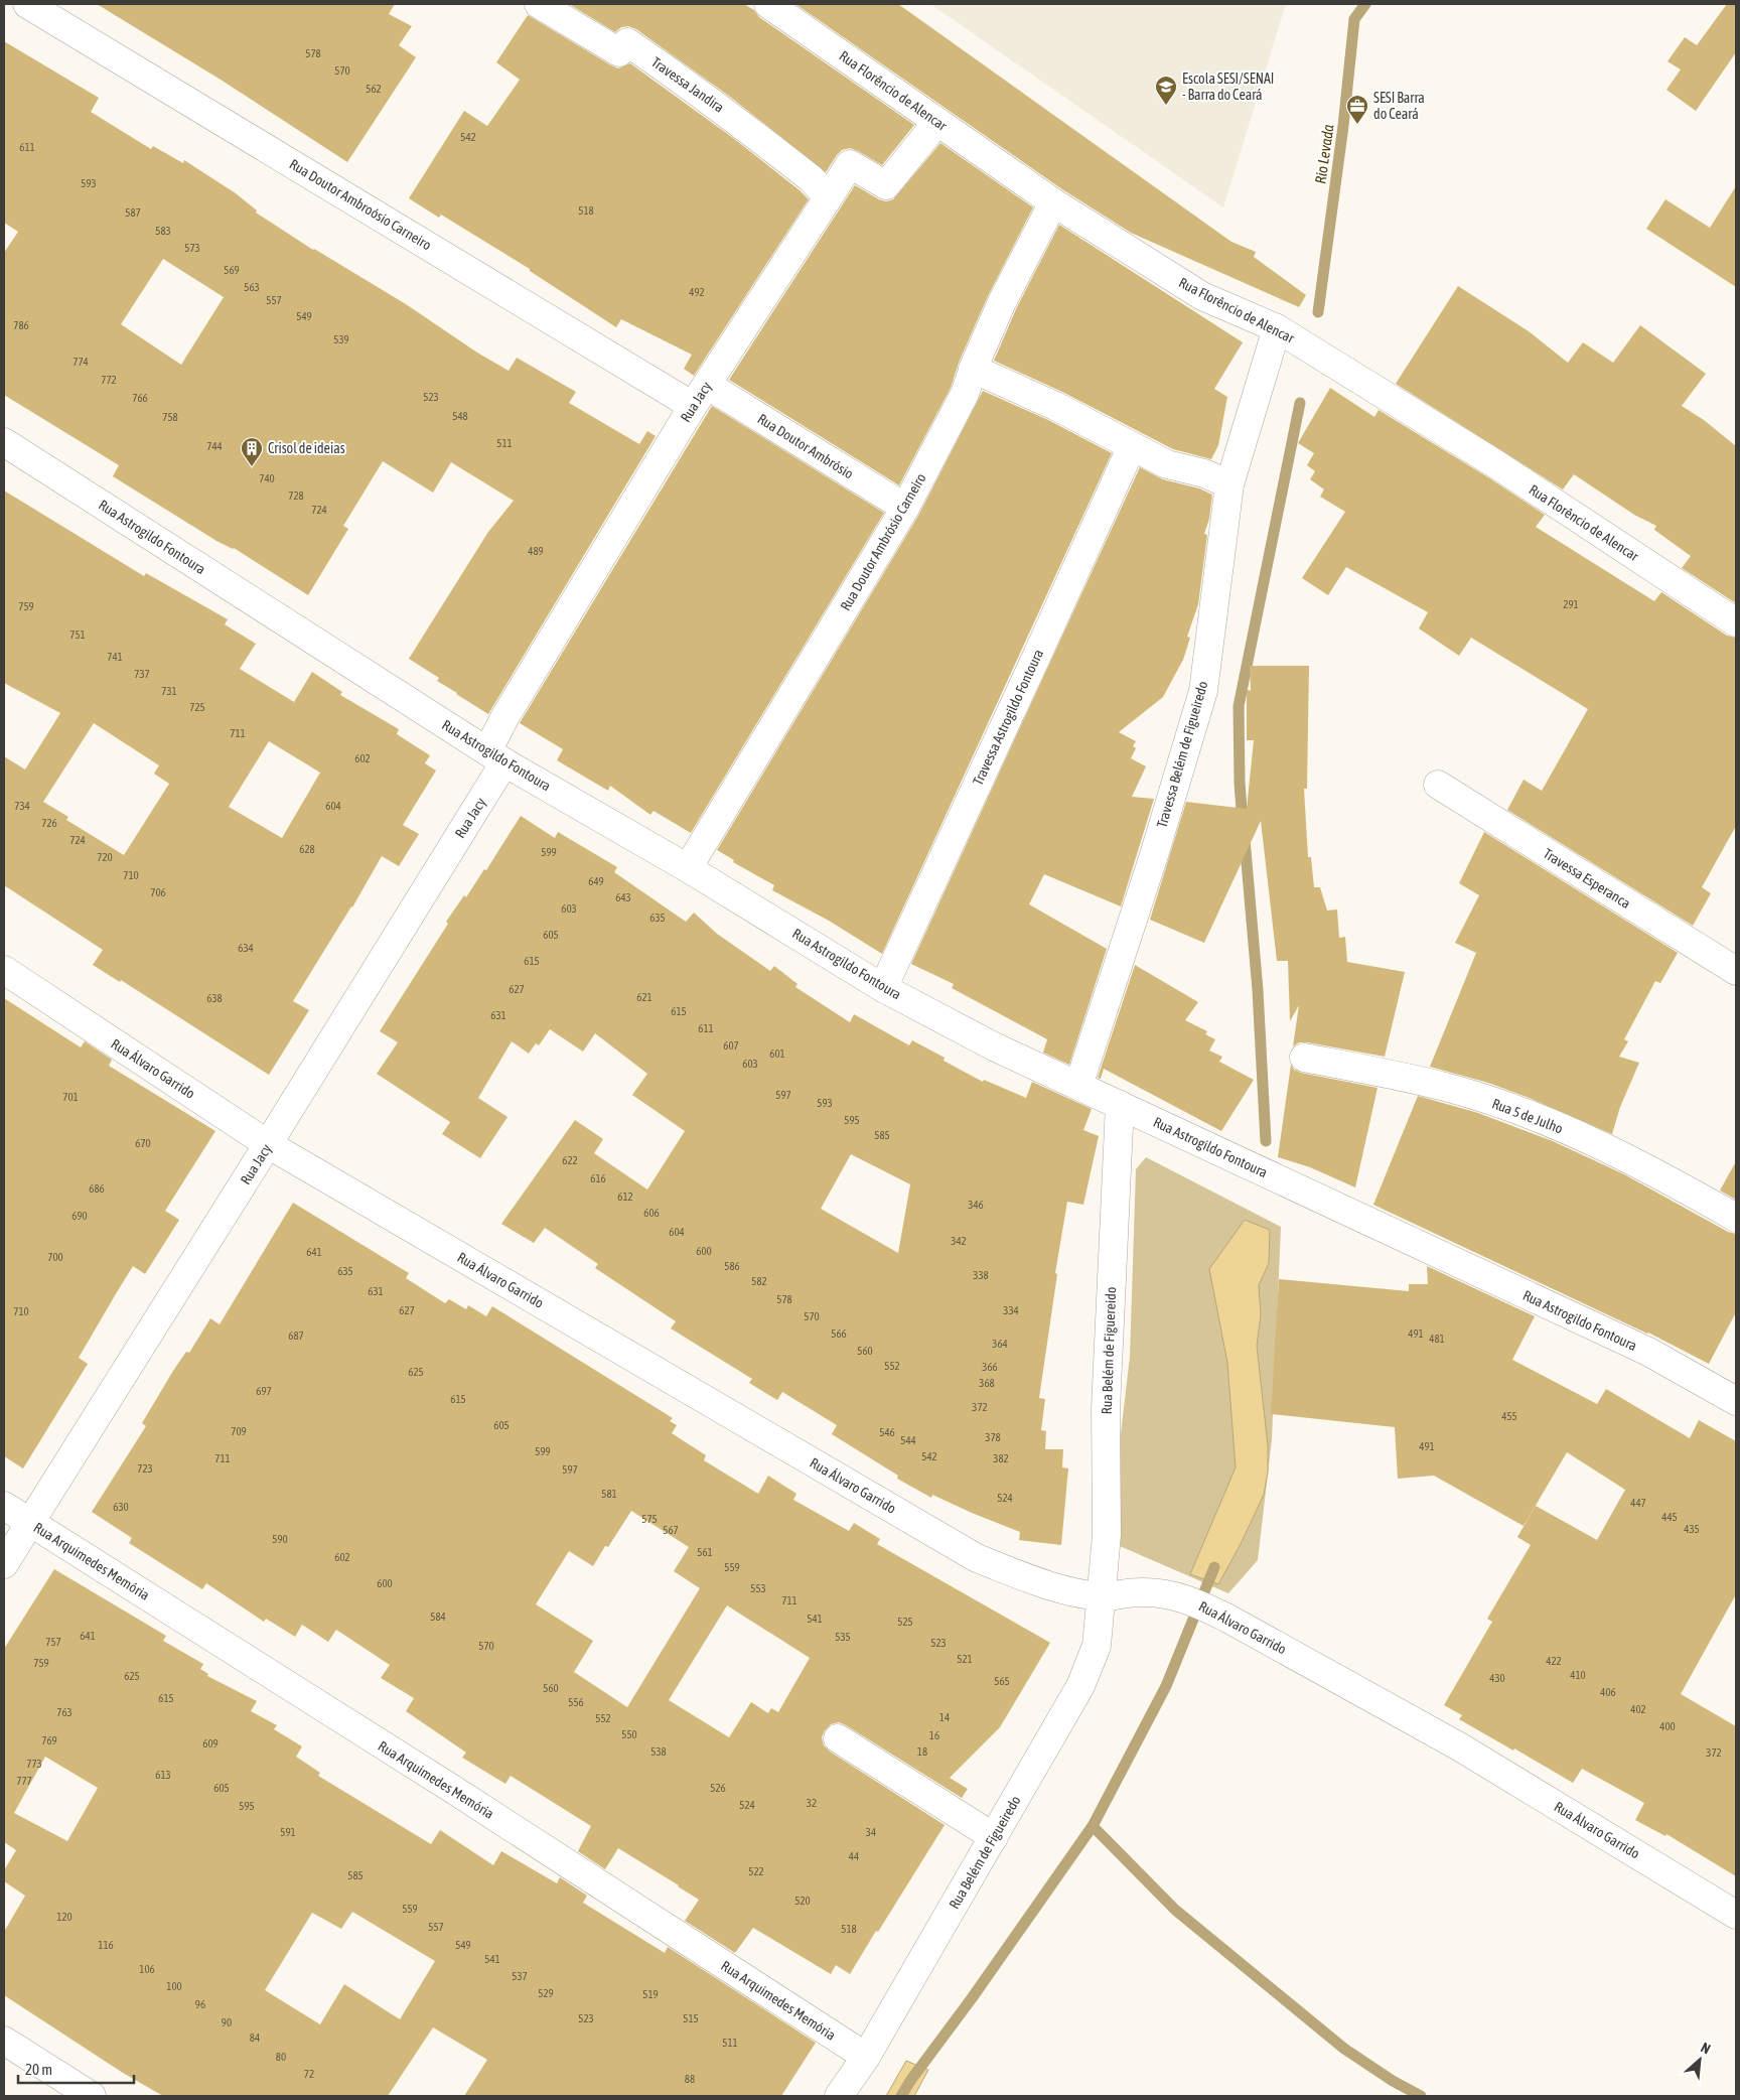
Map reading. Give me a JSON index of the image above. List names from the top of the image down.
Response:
{
  "streets": {
    "street": [
      "Travessa Jandira",
      "Rua Florêncio de Alencar",
      "Rua Doutor Ambroósio Carneiro",
      "Rua Jacy",
      "Rua Doutor Ambrósio",
      "Rua Astrogildo Fontoura",
      "Rua Doutor Ambrósio Carneiro",
      "Travessa Astrogildo Fontoura",
      "Travessa Belém de Figueiredo",
      "Travessa Esperanca",
      "Rua Álvaro Garrido",
      "Rua 5 de Julho",
      "Rua Belém de Figuereido",
      "Rua Arquimedes Memória",
      "Rua Belém de Figueiredo"
    ]
  },
  "crossings": [
    ["Travessa Jandira", "Rua Jacy"],
    ["Rua Florêncio de Alencar", "Rua Jacy"],
    ["Rua Florêncio de Alencar", "Rua Doutor Ambrósio Carneiro"],
    ["Rua Florêncio de Alencar", "Travessa Belém de Figueiredo"],
    ["Rua Doutor Ambroósio Carneiro", "Rua Jacy"],
    ["Rua Doutor Ambroósio Carneiro", "Rua Doutor Ambrósio"],
    ["Rua Jacy", "Rua Doutor Ambrósio"],
    ["Rua Jacy", "Rua Astrogildo Fontoura"],
    ["Rua Jacy", "Rua Álvaro Garrido"],
    ["Rua Jacy", "Rua Arquimedes Memória"],
    ["Rua Doutor Ambrósio", "Rua Doutor Ambrósio Carneiro"],
    ["Rua Astrogildo Fontoura", "Rua Doutor Ambrósio Carneiro"],
    ["Rua Astrogildo Fontoura", "Travessa Astrogildo Fontoura"],
    ["Rua Astrogildo Fontoura", "Travessa Belém de Figueiredo"],
    ["Rua Astrogildo Fontoura", "Rua Belém de Figuereido"],
    ["Rua Álvaro Garrido", "Rua Belém de Figuereido"],
    ["Rua Álvaro Garrido", "Rua Belém de Figueiredo"],
    ["Rua Belém de Figuereido", "Rua Belém de Figueiredo"],
    ["Rua Arquimedes Memória", "Rua Belém de Figueiredo"]
  ],
  "water": ["Rio Levada"],
  "places": {
    "school or university": ["Escola SESI/SENAI - Barra do Ceará"],
    "office": ["SESI Barra do Ceará"],
    "building": ["Crisol de ideias"]
  },
  "house_numbers": [
    "578",
    "570",
    "562",
    "542",
    "611",
    "593",
    "518",
    "587",
    "583",
    "573",
    "569",
    "563",
    "492",
    "557",
    "549",
    "786",
    "539",
    "774",
    "772",
    "523",
    "766",
    "548",
    "758",
    "511",
    "744",
    "740",
    "728",
    "724",
    "489",
    "291",
    "759",
    "751",
    "741",
    "737",
    "731",
    "725",
    "711",
    "602",
    "734",
    "604",
    "726",
    "724",
    "628",
    "599",
    "720",
    "710",
    "649",
    "706",
    "643",
    "603",
    "635",
    "605",
    "634",
    "615",
    "627",
    "621",
    "638",
    "615",
    "631",
    "611",
    "607",
    "601",
    "603",
    "597",
    "701",
    "593",
    "595",
    "585",
    "670",
    "622",
    "616",
    "686",
    "612",
    "346",
    "606",
    "690",
    "604",
    "342",
    "600",
    "641",
    "700",
    "586",
    "635",
    "338",
    "582",
    "631",
    "578",
    "627",
    "334",
    "710",
    "570",
    "566",
    "491",
    "687",
    "481",
    "364",
    "560",
    "552",
    "366",
    "625",
    "368",
    "697",
    "615",
    "372",
    "455",
    "605",
    "709",
    "546",
    "378",
    "544",
    "491",
    "599",
    "542",
    "711",
    "382",
    "723",
    "597",
    "581",
    "524",
    "447",
    "630",
    "445",
    "575",
    "435",
    "567",
    "590",
    "561",
    "602",
    "559",
    "600",
    "553",
    "711",
    "584",
    "541",
    "525",
    "641",
    "535",
    "757",
    "523",
    "570",
    "521",
    "422",
    "759",
    "410",
    "625",
    "430",
    "565",
    "560",
    "406",
    "615",
    "556",
    "402",
    "763",
    "14",
    "552",
    "400",
    "550",
    "16",
    "769",
    "609",
    "538",
    "18",
    "372",
    "773",
    "613",
    "777",
    "605",
    "526",
    "32",
    "524",
    "595",
    "591",
    "34",
    "44",
    "522",
    "585",
    "520",
    "559",
    "120",
    "557",
    "518",
    "116",
    "549",
    "541",
    "106",
    "537",
    "100",
    "529",
    "519",
    "96",
    "523",
    "515",
    "90",
    "84",
    "511",
    "80",
    "72",
    "88"
  ],
  "scale_bar": "20 m",
  "north": "top right"
}
